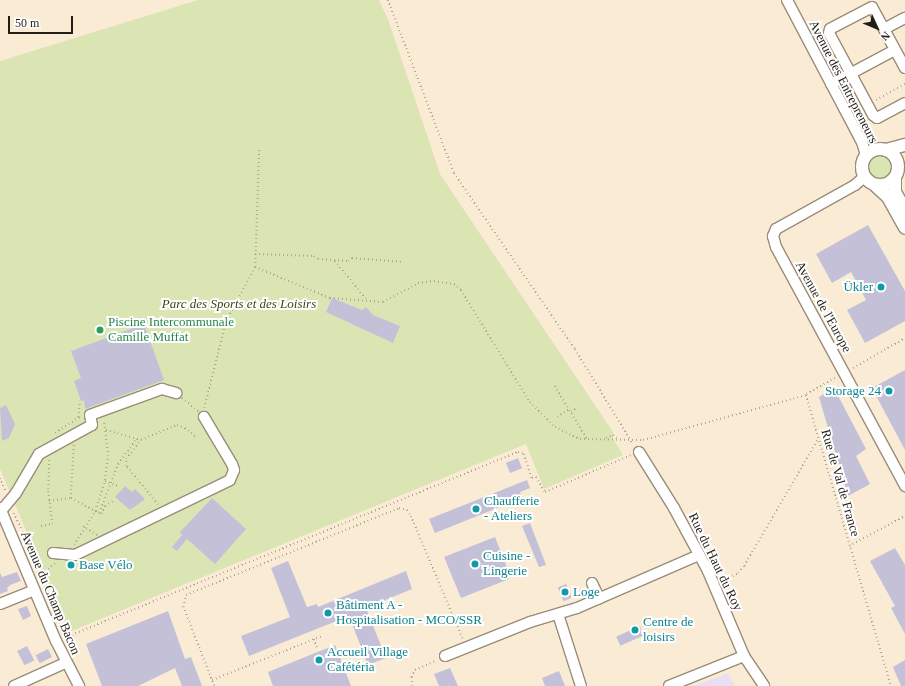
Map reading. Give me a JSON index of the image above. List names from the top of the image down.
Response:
{
  "streets": {
    "street": [
      "Avenue des Entrepreneurs",
      "Avenue de l'Europe",
      "Rue du Haut du Roy",
      "Avenue du Champ Bacon"
    ],
    "path": ["Rue de Val de France"]
  },
  "crossings": [
    ["Avenue des Entrepreneurs", "Avenue de l'Europe"]
  ],
  "parks": ["Parc des Sports et des Loisirs"],
  "places": [
    "Ükler",
    "Piscine Intercommunale Camille Muffat",
    "Storage 24",
    "Chaufferie - Ateliers",
    "Cuisine - Lingerie",
    "Base Vélo",
    "Loge",
    "Bâtiment A - Hospitalisation - MCO/SSR",
    "Centre de loisirs",
    "Accueil Village Cafétéria"
  ],
  "scale_bar": "50 m",
  "north": "bottom right"
}
